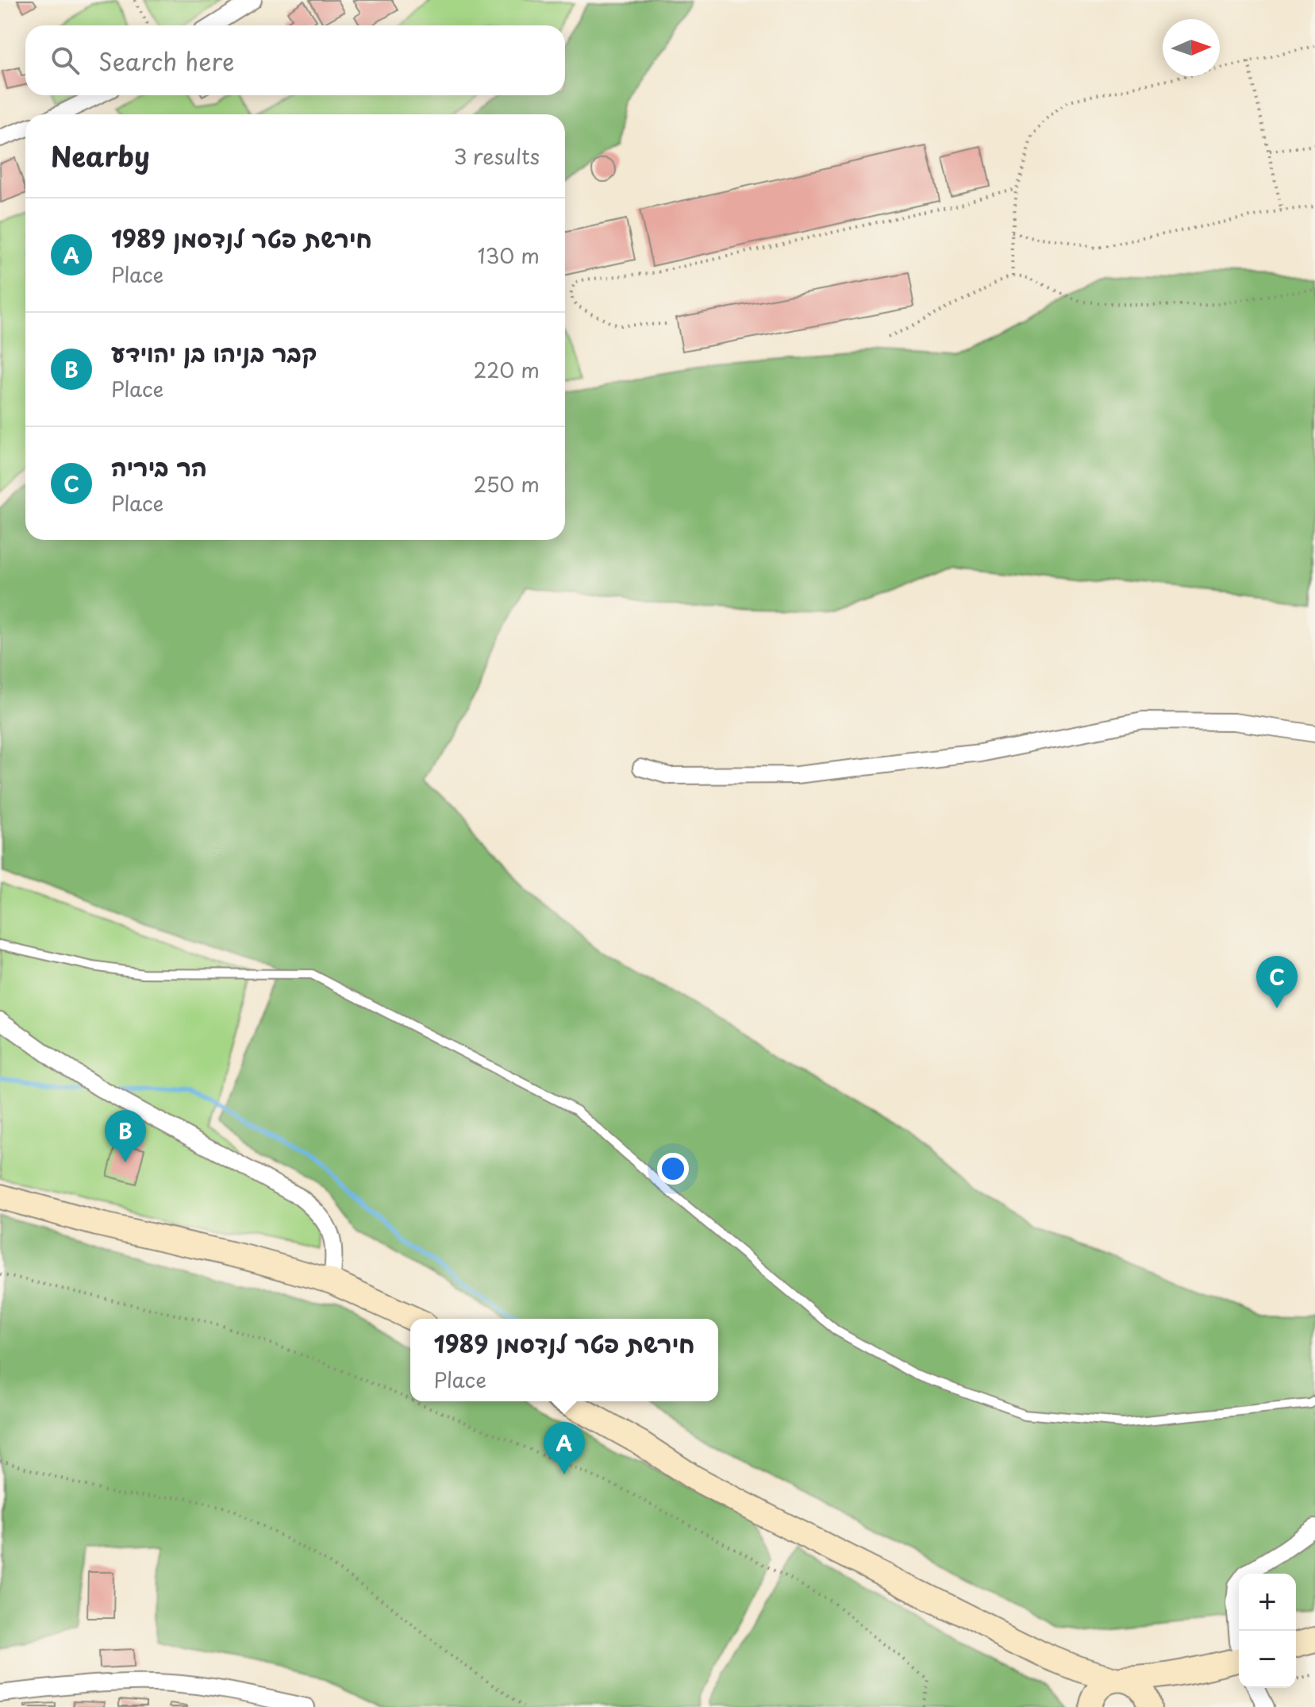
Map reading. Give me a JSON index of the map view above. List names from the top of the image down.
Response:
{
  "north": "right",
  "page": {
    "search": "Search here",
    "heading": ["Nearby", "3 results"],
    "list": [
      {
        "mark": "A",
        "name": "חירשת פטר לנדסמן 1989",
        "note": "Place",
        "value": "130 m"
      },
      {
        "mark": "B",
        "name": "קבר בניהו בן יהוידע",
        "note": "Place",
        "value": "220 m"
      },
      {
        "mark": "C",
        "name": "הר ביריה",
        "note": "Place",
        "value": "250 m"
      }
    ],
    "pins": ["C", "B", "A"],
    "popup": ["חירשת פטר לנדסמן 1989", "Place"],
    "map_buttons": ["+", "−"]
  }
}
